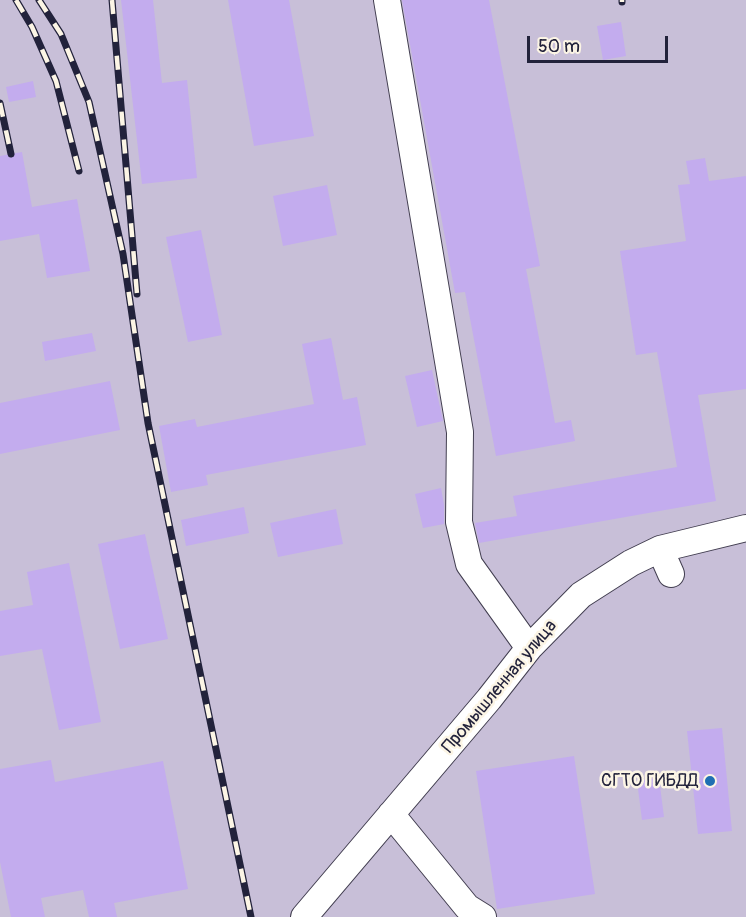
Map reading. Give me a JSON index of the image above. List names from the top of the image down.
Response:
{
  "streets": {
    "street": ["Промышленная улица"]
  },
  "places": ["СГТО ГИБДД"],
  "scale_bar": "50 m"
}
